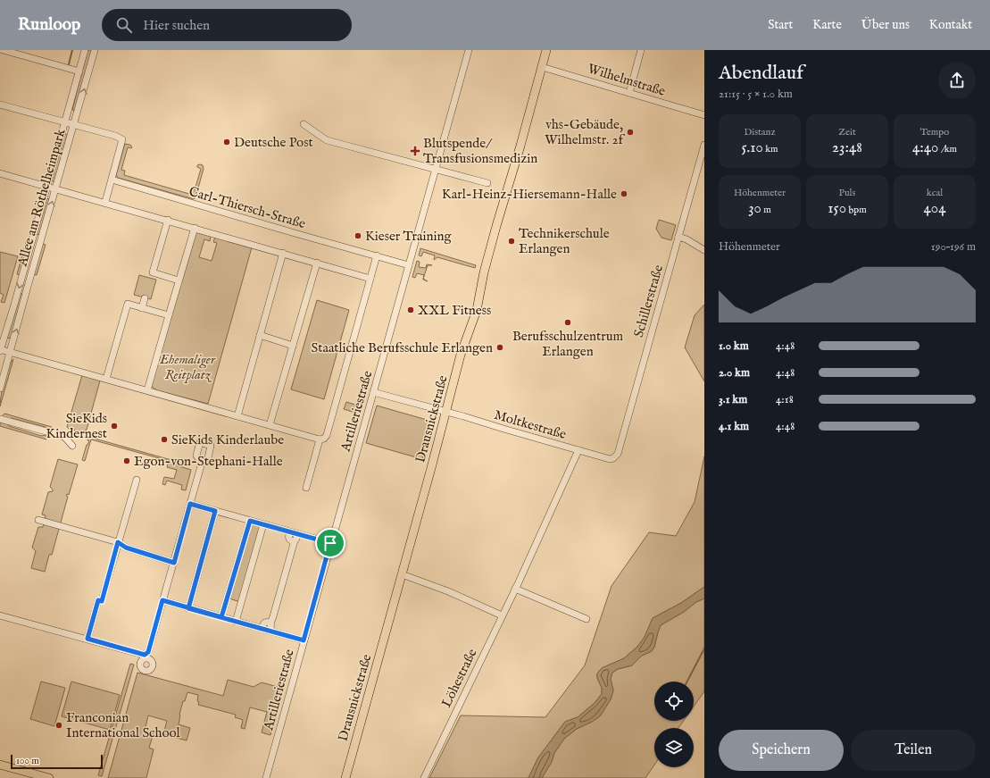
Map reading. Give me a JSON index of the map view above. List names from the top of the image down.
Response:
{
  "streets": {
    "main road": ["Drausnickstraße"],
    "street": [
      "Wilhelmstraße",
      "Allee am Röthelheimpark",
      "Carl-Thiersch-Straße",
      "Schillerstraße",
      "Artilleriestraße",
      "Moltkestraße",
      "Löhestraße"
    ]
  },
  "crossings": [
    ["Wilhelmstraße", "Drausnickstraße"],
    ["Carl-Thiersch-Straße", "Artilleriestraße"],
    ["Schillerstraße", "Moltkestraße"],
    ["Artilleriestraße", "Moltkestraße"],
    ["Drausnickstraße", "Moltkestraße"],
    ["Moltkestraße", "Löhestraße"]
  ],
  "parks": ["Ehemaliger Reitplatz"],
  "places": {
    "other": [
      "vhs-Gebäude, Wilhelmstr. 2f",
      "Deutsche Post",
      "Karl-Heinz-Hiersemann-Halle",
      "Kieser Training",
      "Technikerschule Erlangen",
      "XXL Fitness",
      "Berufsschulzentrum Erlangen",
      "Staatliche Berufsschule Erlangen",
      "SieKids Kindernest",
      "SieKids Kinderlaube",
      "Egon-von-Stephani-Halle",
      "Franconian International School"
    ],
    "health": ["Blutspende/ Transfusionsmedizin"]
  },
  "scale_bar": "100 m",
  "page": {
    "header": "Runloop",
    "search": "Hier suchen",
    "nav": [
      "Start",
      "Karte",
      "Über uns",
      "Kontakt"
    ],
    "heading": ["Abendlauf", "21:15 · 5 × 1.0 km"],
    "stats": [
      ["Distanz", "5.10 km"],
      ["Zeit", "23:48"],
      ["Tempo", "4:40 /km"],
      ["Höhenmeter", "30 m"],
      ["Puls", "150 bpm"],
      ["kcal", "404"]
    ],
    "chart": ["Höhenmeter", "190–196 m"],
    "list": [
      {
        "name": "1.0 km",
        "note": "4:48"
      },
      {
        "name": "2.0 km",
        "note": "4:48"
      },
      {
        "name": "3.1 km",
        "note": "4:18"
      },
      {
        "name": "4.1 km",
        "note": "4:48"
      }
    ],
    "buttons": ["Speichern", "Teilen"],
    "scale": "100 m"
  }
}
